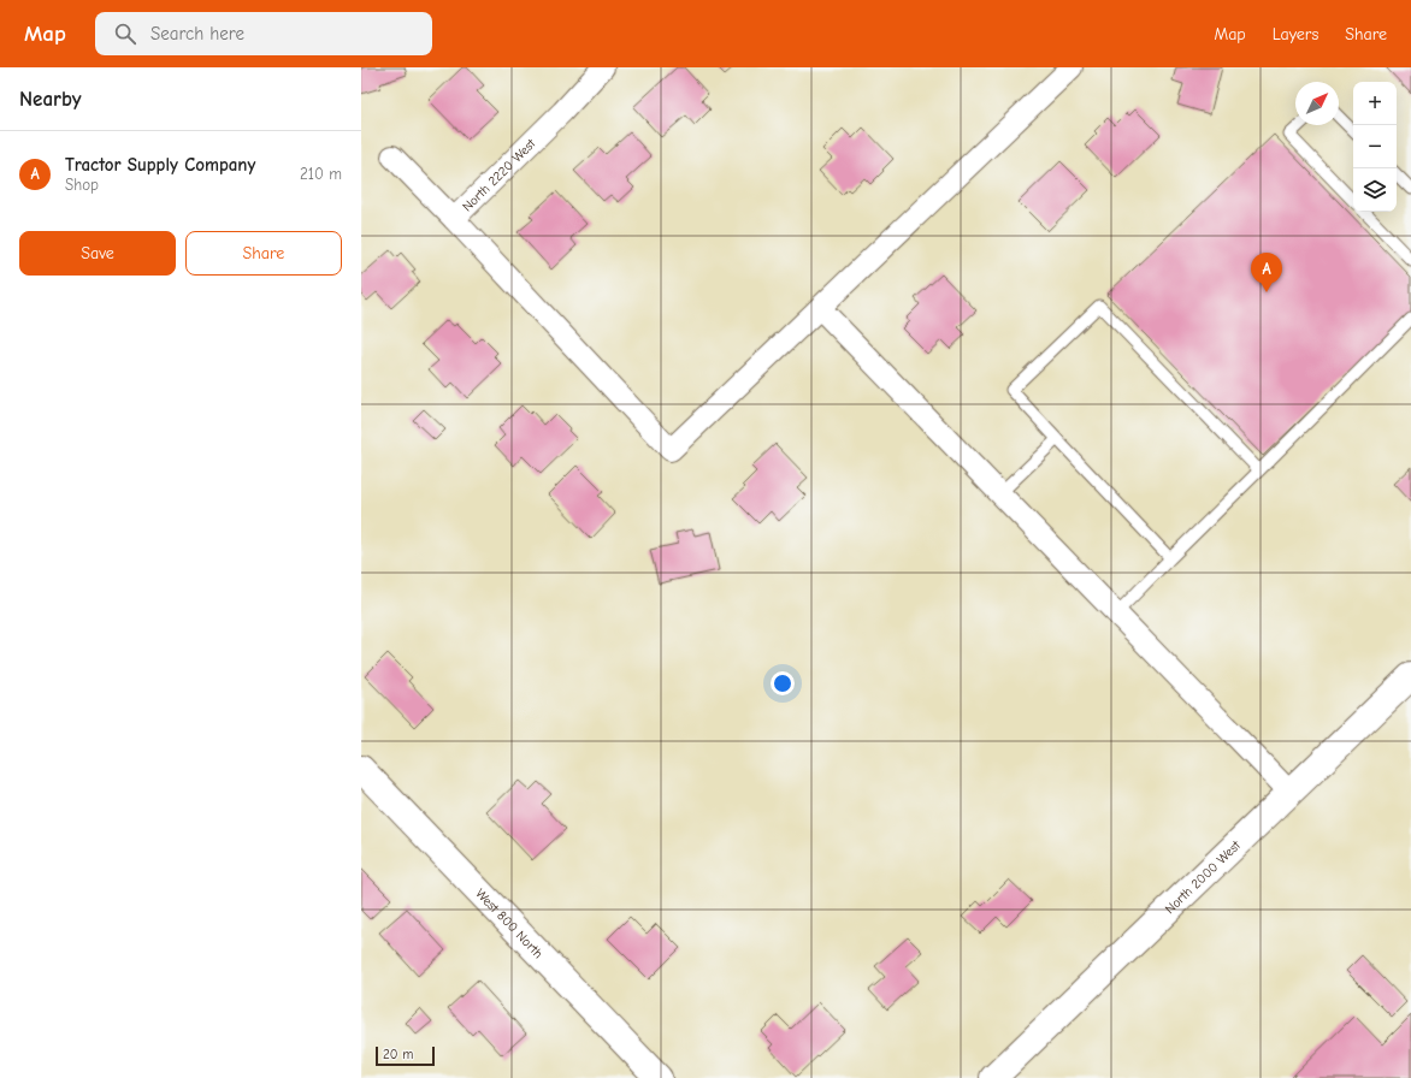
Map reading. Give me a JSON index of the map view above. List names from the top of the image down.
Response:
{
  "streets": {
    "main road": ["North 2000 West", "West 800 North"],
    "street": ["North 2220 West"]
  },
  "scale_bar": "20 m",
  "north": "top right",
  "page": {
    "header": "Map",
    "search": "Search here",
    "nav": ["Map", "Layers", "Share"],
    "heading": "Nearby",
    "map_buttons": ["+", "−"],
    "list": [
      {
        "mark": "A",
        "name": "Tractor Supply Company",
        "note": "Shop",
        "value": "210 m"
      }
    ],
    "buttons": ["Save", "Share"],
    "pins": "A",
    "scale": "20 m"
  }
}
